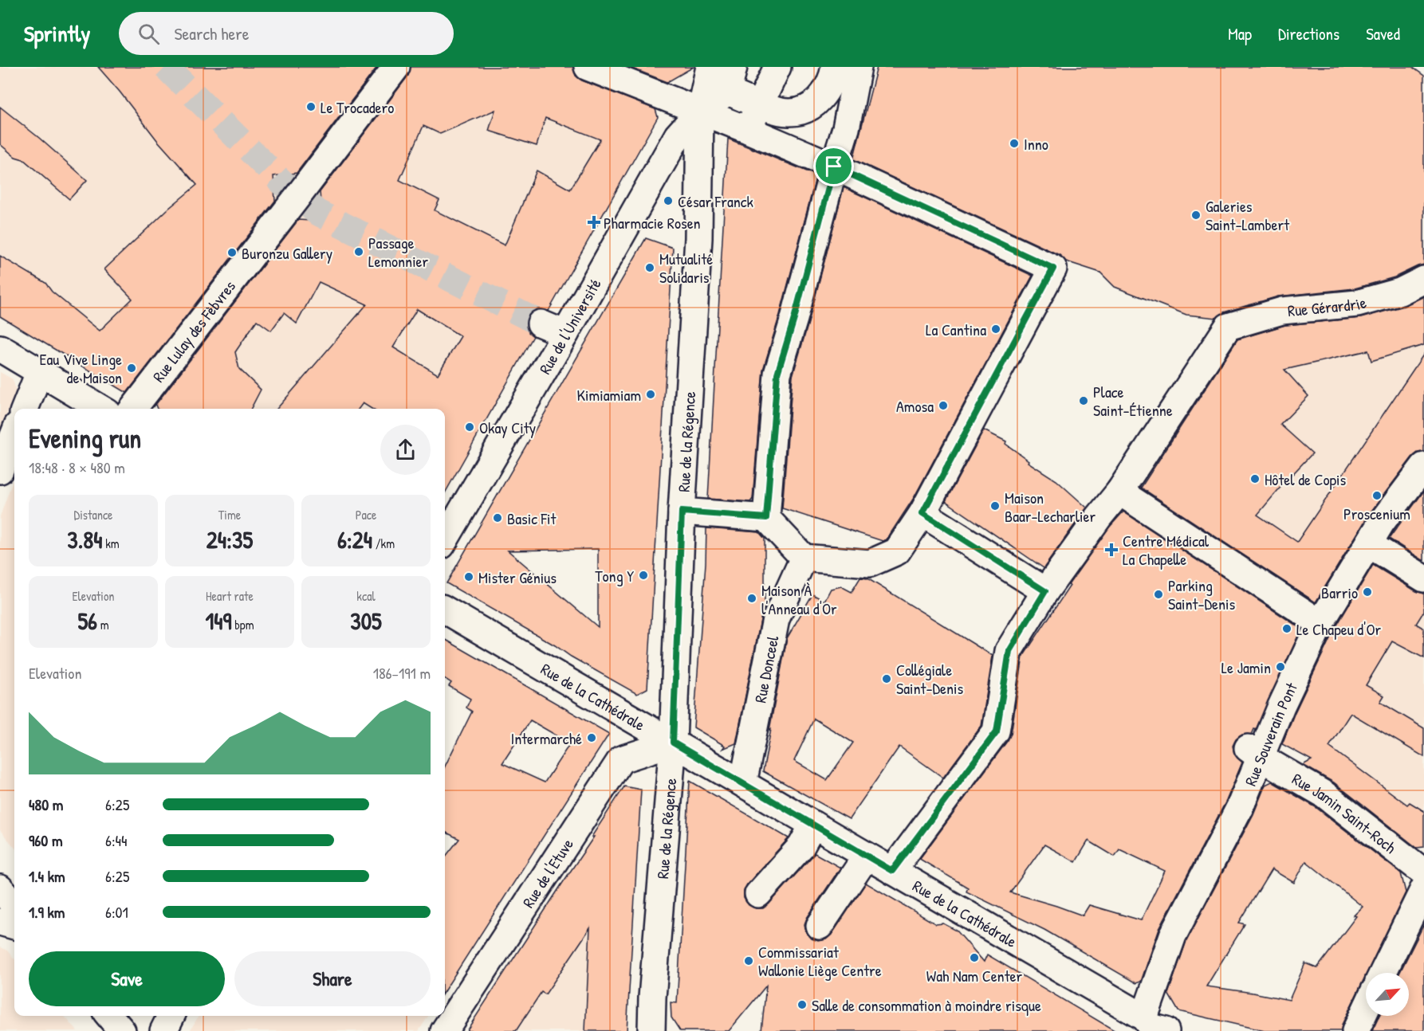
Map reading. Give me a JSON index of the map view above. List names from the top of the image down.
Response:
{
  "streets": {
    "street": [
      "Rue Gérardrie",
      "Rue de l'Université",
      "Rue Lulay des Fèbvres",
      "Rue de la Régence",
      "Rue Donceel",
      "Rue de la Cathédrale",
      "Rue Souverain Pont",
      "Rue Jamin Saint-Roch",
      "Rue de l'Etuve"
    ]
  },
  "crossings": [
    ["Rue de l'Université", "Rue de la Régence"],
    ["Rue de la Régence", "Rue de la Cathédrale"],
    ["Rue de la Régence", "Rue de l'Etuve"],
    ["Rue Donceel", "Rue de la Cathédrale"],
    ["Rue de la Cathédrale", "Rue Souverain Pont"],
    ["Rue de la Cathédrale", "Rue de l'Etuve"],
    ["Rue Souverain Pont", "Rue Jamin Saint-Roch"]
  ],
  "places": {
    "other": [
      "Le Trocadero",
      "Inno",
      "César Franck",
      "Galeries Saint-Lambert",
      "Passage Lemonnier",
      "Buronzu Gallery",
      "Mutualité Solidaris",
      "La Cantina",
      "Eau Vive Linge de Maison",
      "Kimiamiam",
      "Place Saint-Étienne",
      "Amosa",
      "Okay City",
      "Hôtel de Copis",
      "Proscenium",
      "Maison Baar-Lecharlier",
      "Basic Fit",
      "Tong Y",
      "Mister Génius",
      "Barrio",
      "Parking Saint-Denis",
      "Maison À l'Anneau d'Or",
      "Le Chapeu d'Or",
      "Le Jamin",
      "Collégiale Saint-Denis",
      "Intermarché",
      "Wah Nam Center",
      "Commissariat Wallonie Liège Centre",
      "Salle de consommation à moindre risque"
    ],
    "health": ["Pharmacie Rosen", "Centre Médical La Chapelle"]
  },
  "north": "top right",
  "page": {
    "header": "Sprintly",
    "search": "Search here",
    "nav": ["Map", "Directions", "Saved"],
    "heading": ["Evening run", "18:48 · 8 × 480 m"],
    "stats": [
      ["Distance", "3.84 km"],
      ["Time", "24:35"],
      ["Pace", "6:24 /km"],
      ["Elevation", "56 m"],
      ["Heart rate", "149 bpm"],
      ["kcal", "305"]
    ],
    "chart": ["Elevation", "186–191 m"],
    "list": [
      {
        "name": "480 m",
        "note": "6:25"
      },
      {
        "name": "960 m",
        "note": "6:44"
      },
      {
        "name": "1.4 km",
        "note": "6:25"
      },
      {
        "name": "1.9 km",
        "note": "6:01"
      }
    ],
    "buttons": ["Save", "Share"]
  }
}
